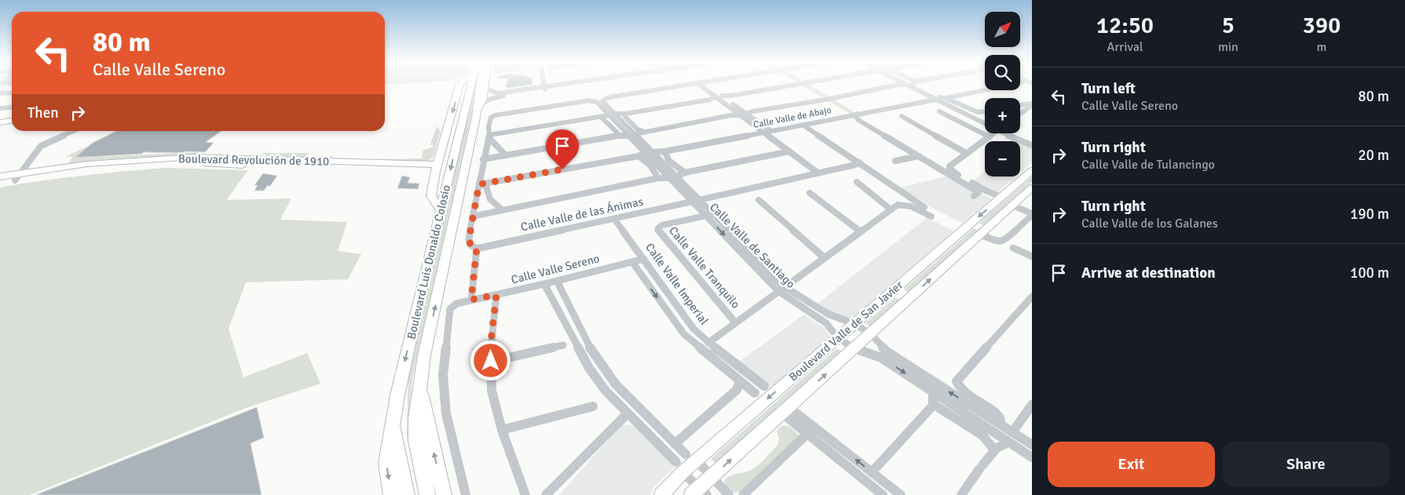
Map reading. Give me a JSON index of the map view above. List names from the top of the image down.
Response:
{
  "streets": {
    "main road": ["Boulevard Revolución de 1910", "Boulevard Luis Donaldo Colosio", "Boulevard Valle de San Javier"],
    "street": [
      "Calle Valle de Abajo",
      "Calle Valle de las Ánimas",
      "Calle Valle de Santiago",
      "Calle Valle Tranquilo",
      "Calle Valle Sereno",
      "Calle Valle Imperial"
    ]
  },
  "crossings": [
    ["Calle Valle de Abajo", "Calle Valle de Santiago"],
    ["Calle Valle de las Ánimas", "Calle Valle de Santiago"],
    ["Calle Valle de las Ánimas", "Calle Valle Imperial"],
    ["Calle Valle de Santiago", "Calle Valle Tranquilo"],
    ["Calle Valle de Santiago", "Boulevard Valle de San Javier"],
    ["Calle Valle Sereno", "Calle Valle Imperial"]
  ],
  "north": "top right",
  "page": {
    "eta": [
      "12:50",
      "Arrival",
      "5",
      "min",
      "390",
      "m"
    ],
    "map_buttons": ["+", "−"],
    "turn": ["80 m", "Calle Valle Sereno"],
    "list": [
      {
        "name": "Turn left",
        "note": "Calle Valle Sereno",
        "value": "80 m"
      },
      {
        "name": "Turn right",
        "note": "Calle Valle de Tulancingo",
        "value": "20 m"
      },
      {
        "name": "Turn right",
        "note": "Calle Valle de los Galanes",
        "value": "190 m"
      },
      {
        "name": "Arrive at destination",
        "value": "100 m"
      }
    ],
    "then": "Then",
    "buttons": ["Exit", "Share"]
  }
}
